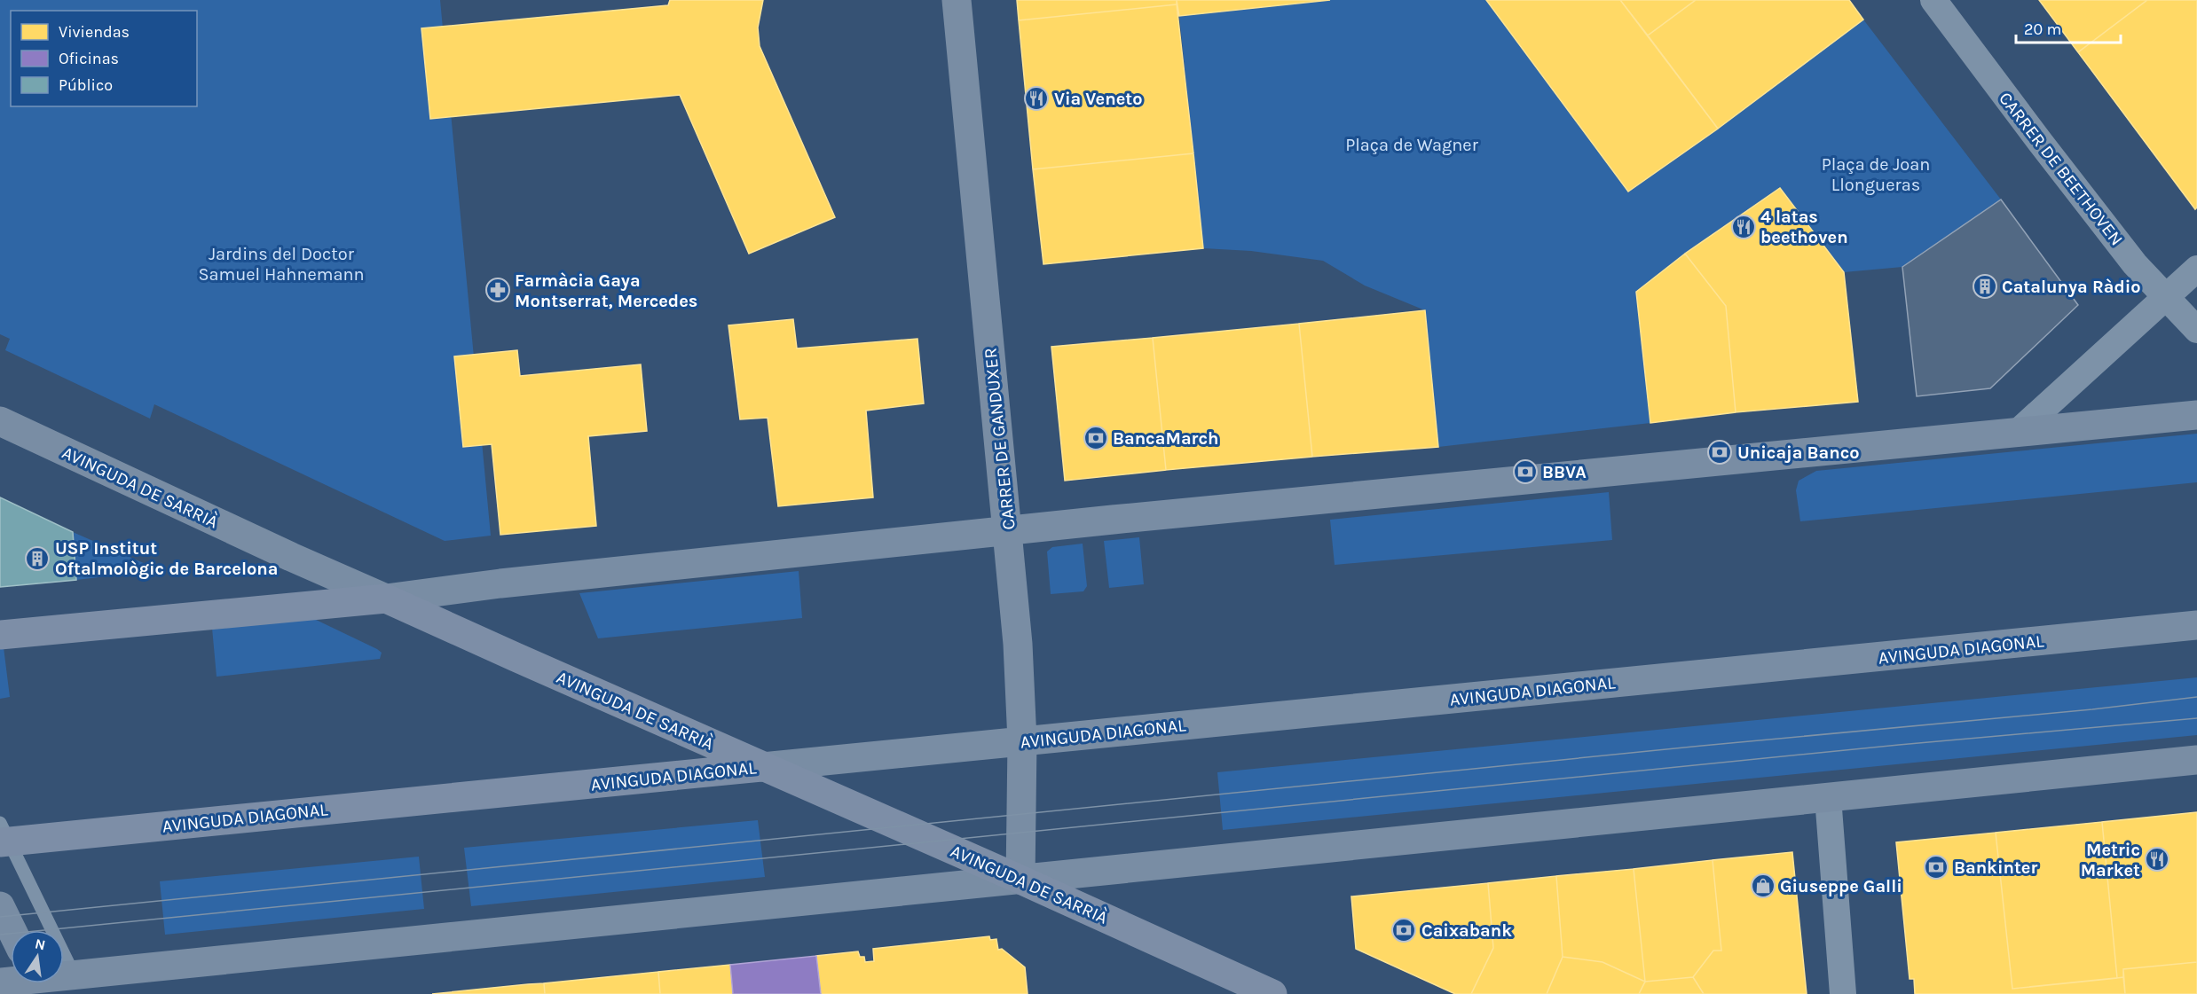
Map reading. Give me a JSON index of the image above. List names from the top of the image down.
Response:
{
  "streets": {
    "main road": ["CARRER DE GANDUXER", "AVINGUDA DE SARRIÀ", "AVINGUDA DIAGONAL"],
    "street": ["CARRER DE BEETHOVEN"]
  },
  "crossings": [
    ["CARRER DE GANDUXER", "AVINGUDA DE SARRIÀ"],
    ["CARRER DE GANDUXER", "AVINGUDA DIAGONAL"],
    ["AVINGUDA DE SARRIÀ", "AVINGUDA DIAGONAL"]
  ],
  "parks": ["Plaça de Wagner", "Plaça de Joan Llongueras", "Jardins del Doctor Samuel Hahnemann"],
  "places": {
    "restaurant": ["Via Veneto", "4 latas beethoven", "Metric Market"],
    "building": ["Catalunya Ràdio", "USP Institut Oftalmològic de Barcelona"],
    "pharmacy": ["Farmàcia Gaya Montserrat, Mercedes"],
    "bank": [
      "BancaMarch",
      "Unicaja Banco",
      "BBVA",
      "Bankinter",
      "Caixabank"
    ],
    "shop": ["Giuseppe Galli"]
  },
  "legend": ["Viviendas", "Oficinas", "Público"],
  "scale_bar": "20 m",
  "north": "top"
}
